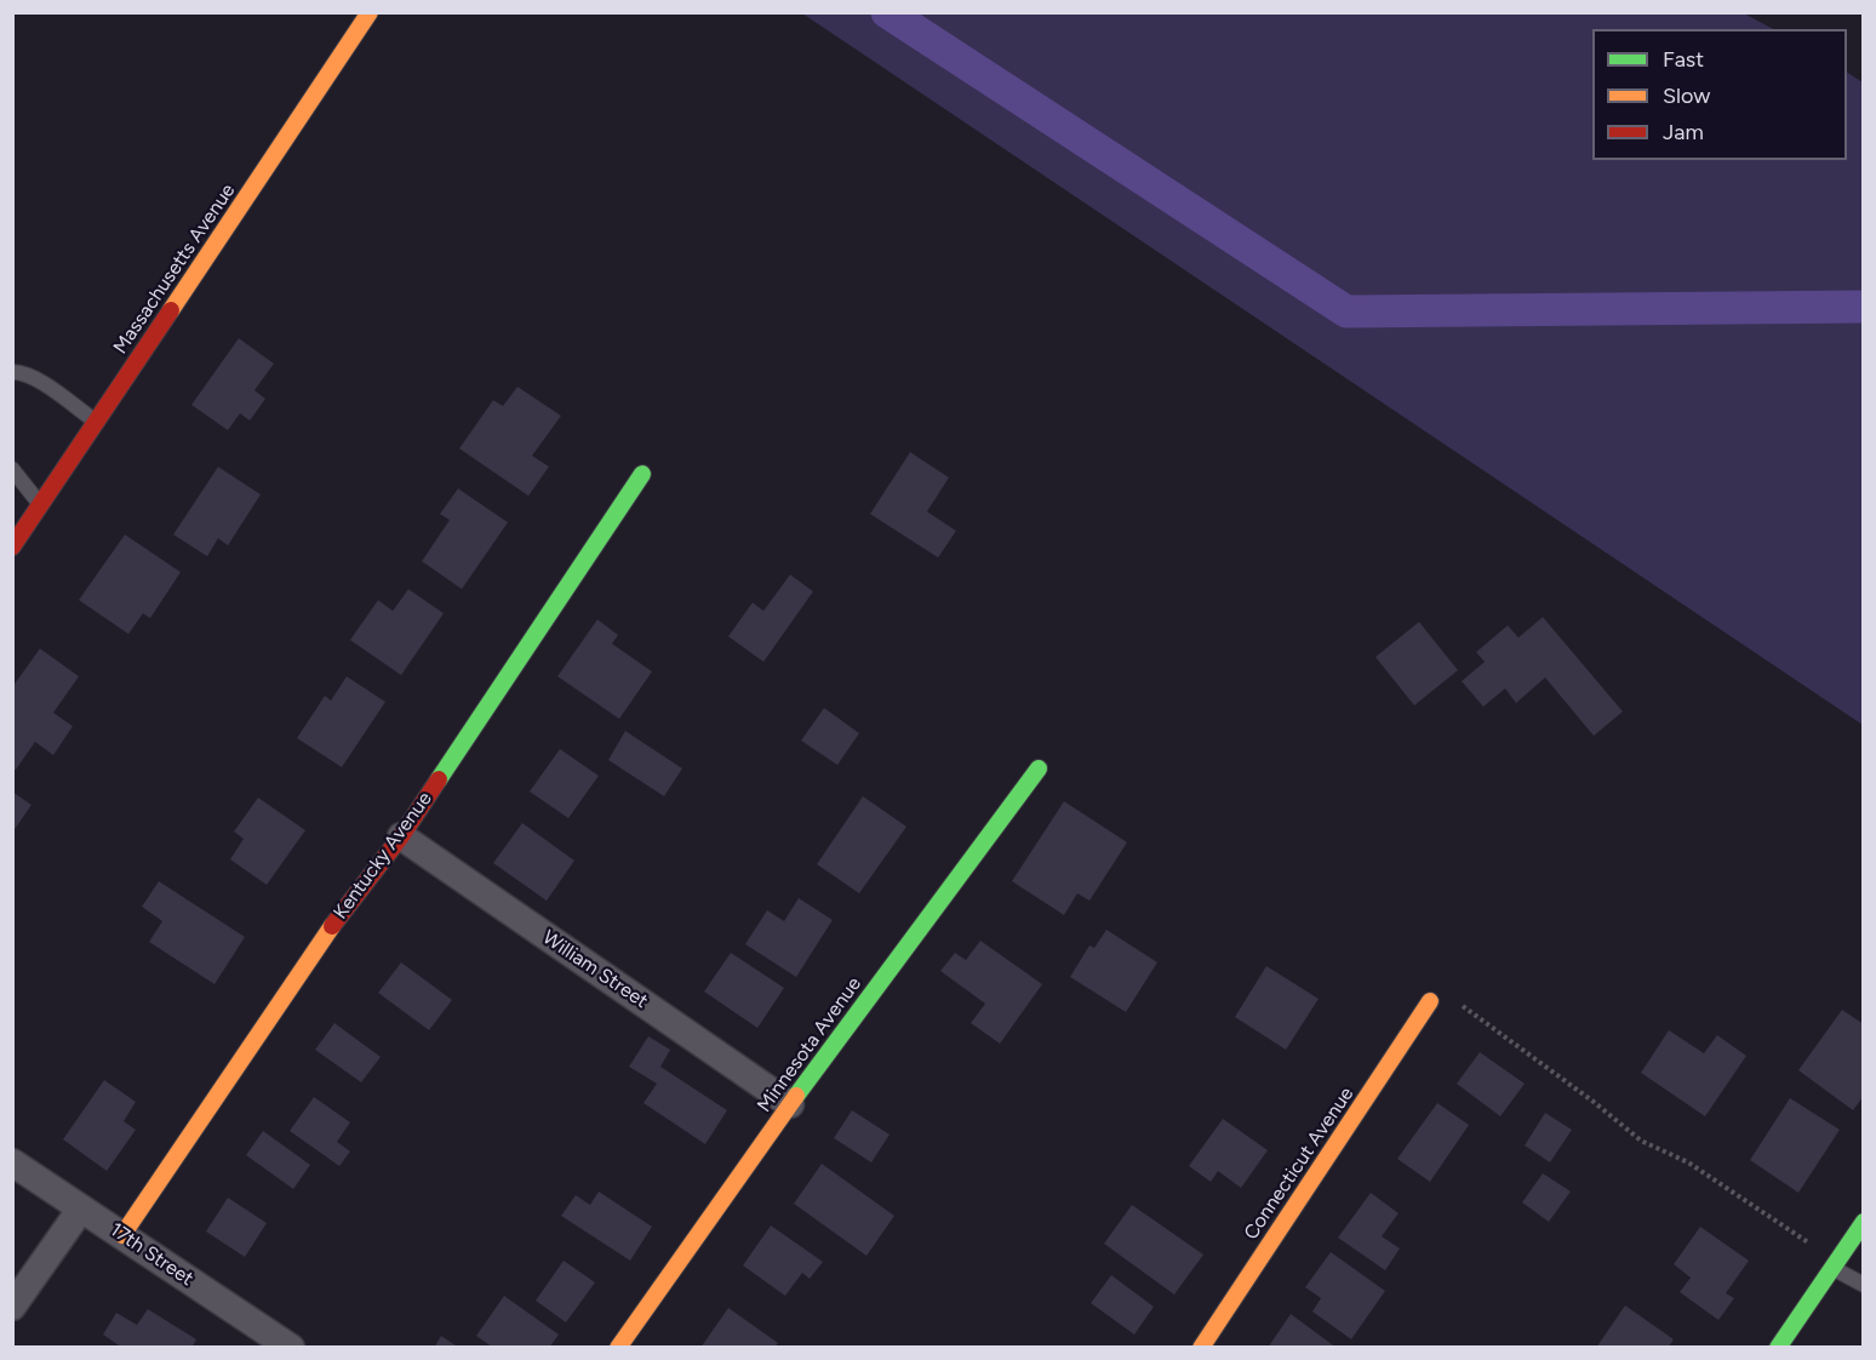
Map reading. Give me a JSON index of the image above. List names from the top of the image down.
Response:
{
  "streets": {
    "street": [
      "Massachusetts Avenue",
      "Kentucky Avenue",
      "William Street",
      "Minnesota Avenue",
      "Connecticut Avenue",
      "17th Street"
    ]
  },
  "crossings": [
    ["Kentucky Avenue", "William Street"],
    ["Kentucky Avenue", "17th Street"],
    ["William Street", "Minnesota Avenue"]
  ],
  "legend": ["Fast", "Slow", "Jam"]
}
